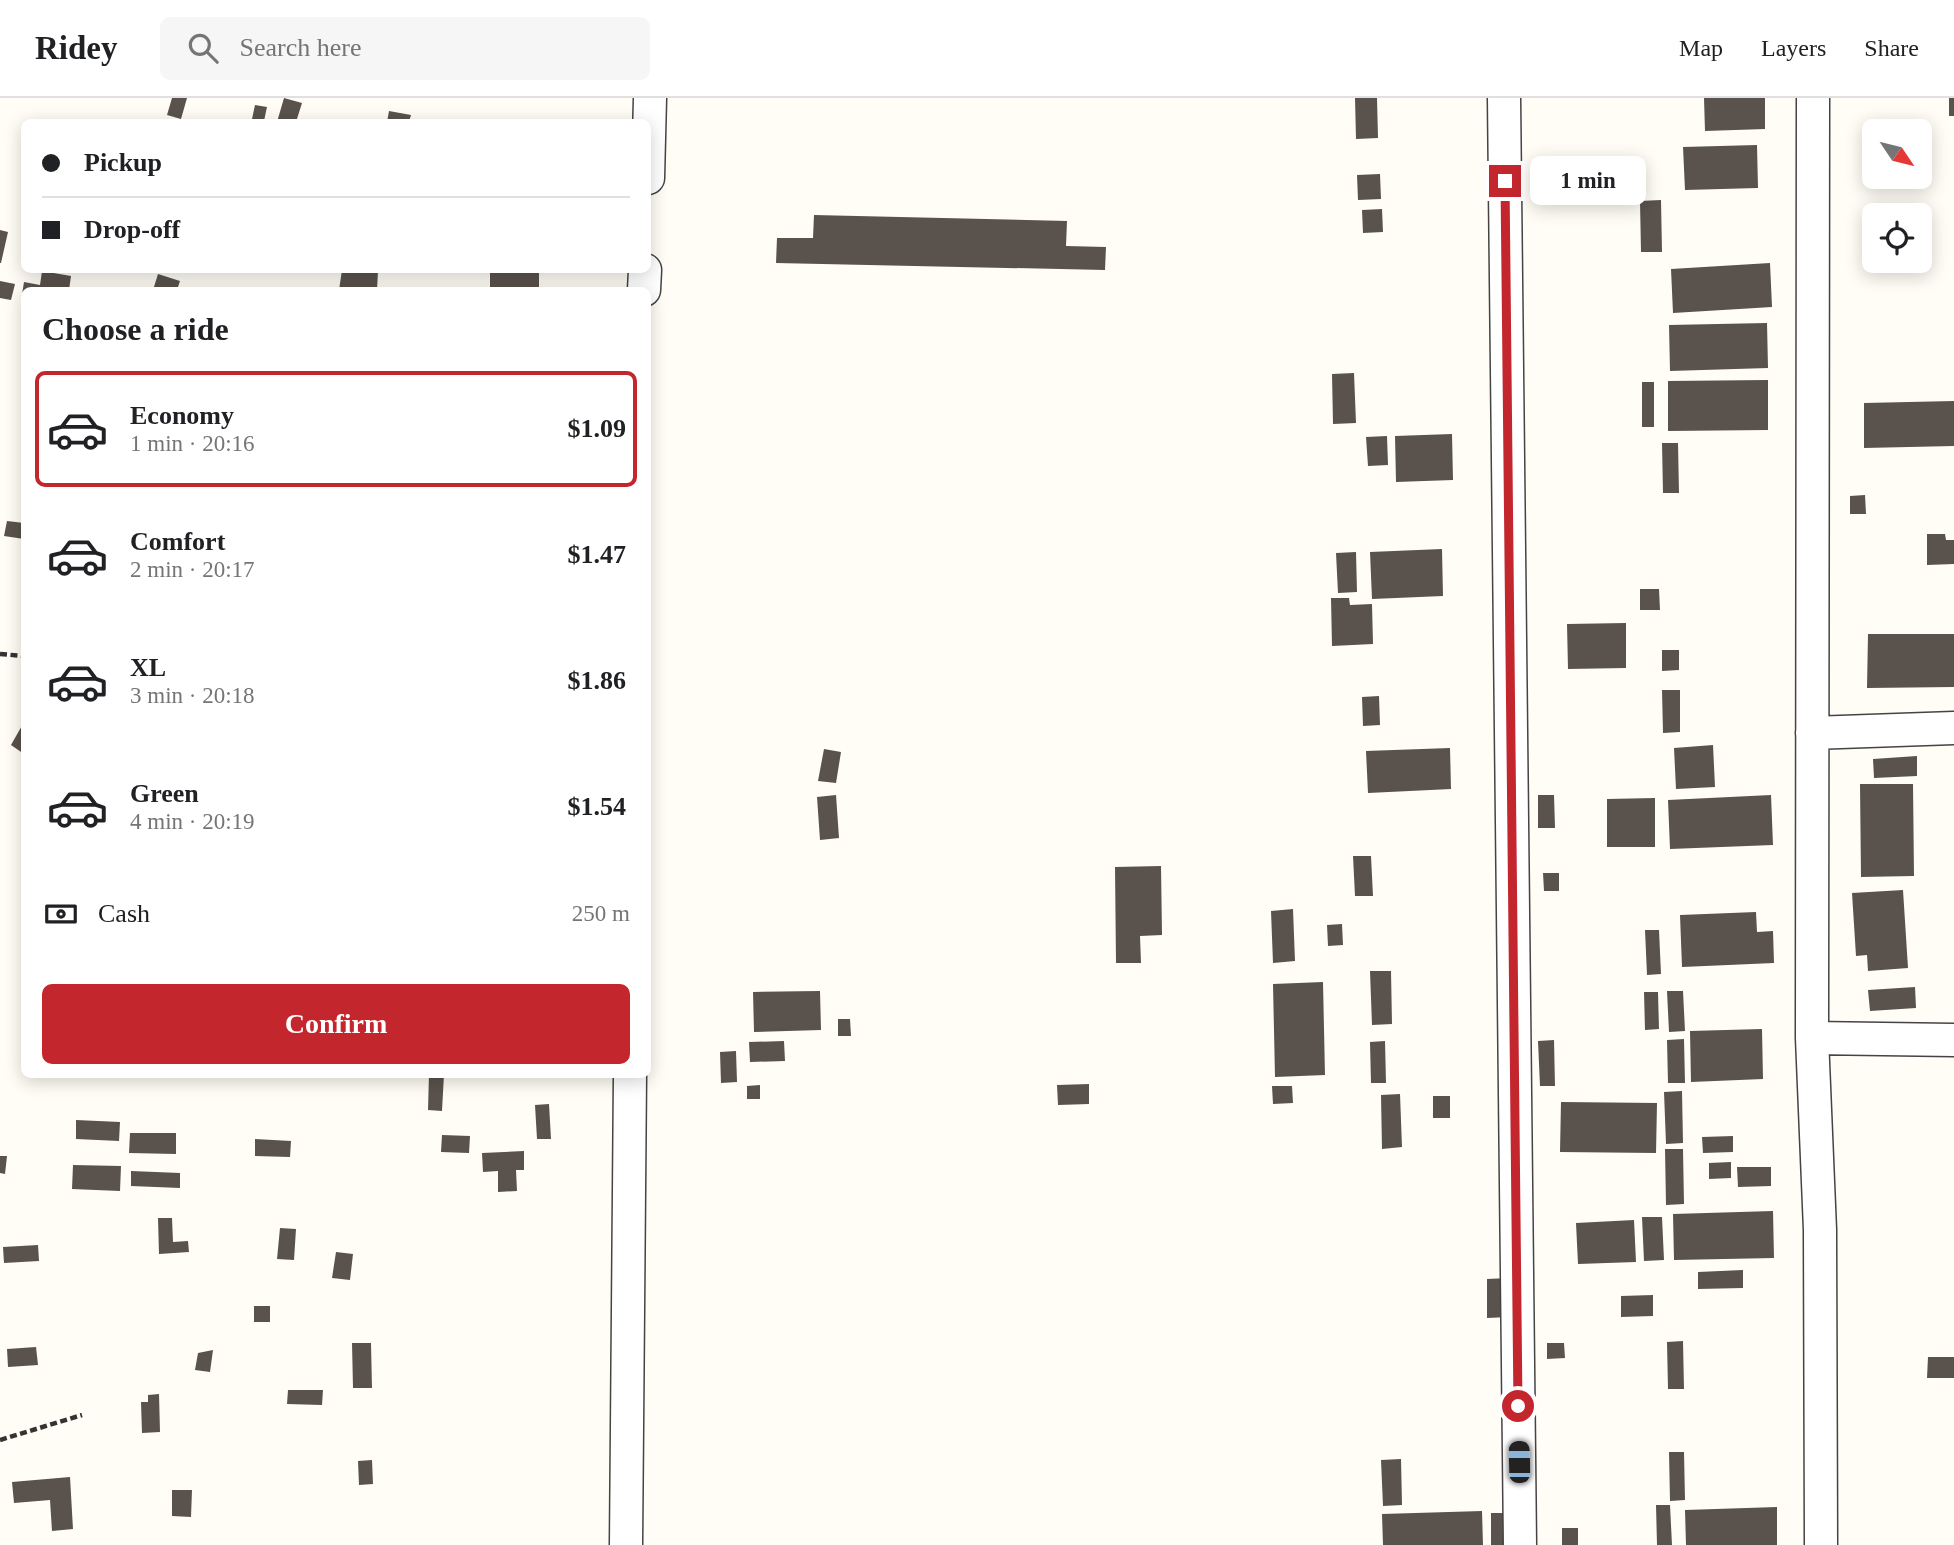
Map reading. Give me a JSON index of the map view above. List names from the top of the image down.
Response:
{
  "north": "bottom right",
  "page": {
    "header": "Ridey",
    "search": "Search here",
    "nav": ["Map", "Layers", "Share"],
    "banner": ["Pickup", "Drop-off"],
    "bubble": "1 min",
    "heading": "Choose a ride",
    "list": [
      {
        "name": "Economy",
        "note": "1 min · 20:16",
        "value": "$1.09"
      },
      {
        "name": "Comfort",
        "note": "2 min · 20:17",
        "value": "$1.47"
      },
      {
        "name": "XL",
        "note": "3 min · 20:18",
        "value": "$1.86"
      },
      {
        "name": "Green",
        "note": "4 min · 20:19",
        "value": "$1.54"
      }
    ],
    "pay": ["Cash", "250 m"],
    "buttons": "Confirm"
  }
}
